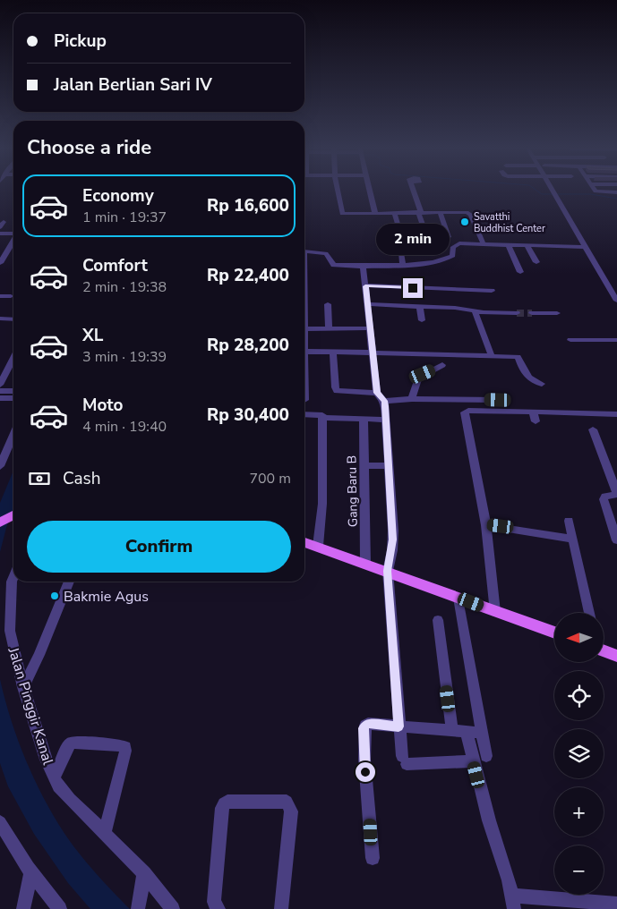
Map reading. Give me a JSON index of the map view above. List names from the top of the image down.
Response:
{
  "streets": {
    "street": ["Gang Baru B", "Jalan Pinggir Kanal"]
  },
  "places": ["Savatthi Buddhist Center", "Bakmie Agus"],
  "north": "left",
  "page": {
    "banner": ["Pickup", "Jalan Berlian Sari IV"],
    "heading": "Choose a ride",
    "list": [
      {
        "name": "Economy",
        "note": "1 min · 19:37",
        "value": "Rp 16,600"
      },
      {
        "name": "Comfort",
        "note": "2 min · 19:38",
        "value": "Rp 22,400"
      },
      {
        "name": "XL",
        "note": "3 min · 19:39",
        "value": "Rp 28,200"
      },
      {
        "name": "Moto",
        "note": "4 min · 19:40",
        "value": "Rp 30,400"
      }
    ],
    "bubble": "2 min",
    "pay": ["Cash", "700 m"],
    "buttons": "Confirm",
    "map_buttons": ["+", "−"]
  }
}
